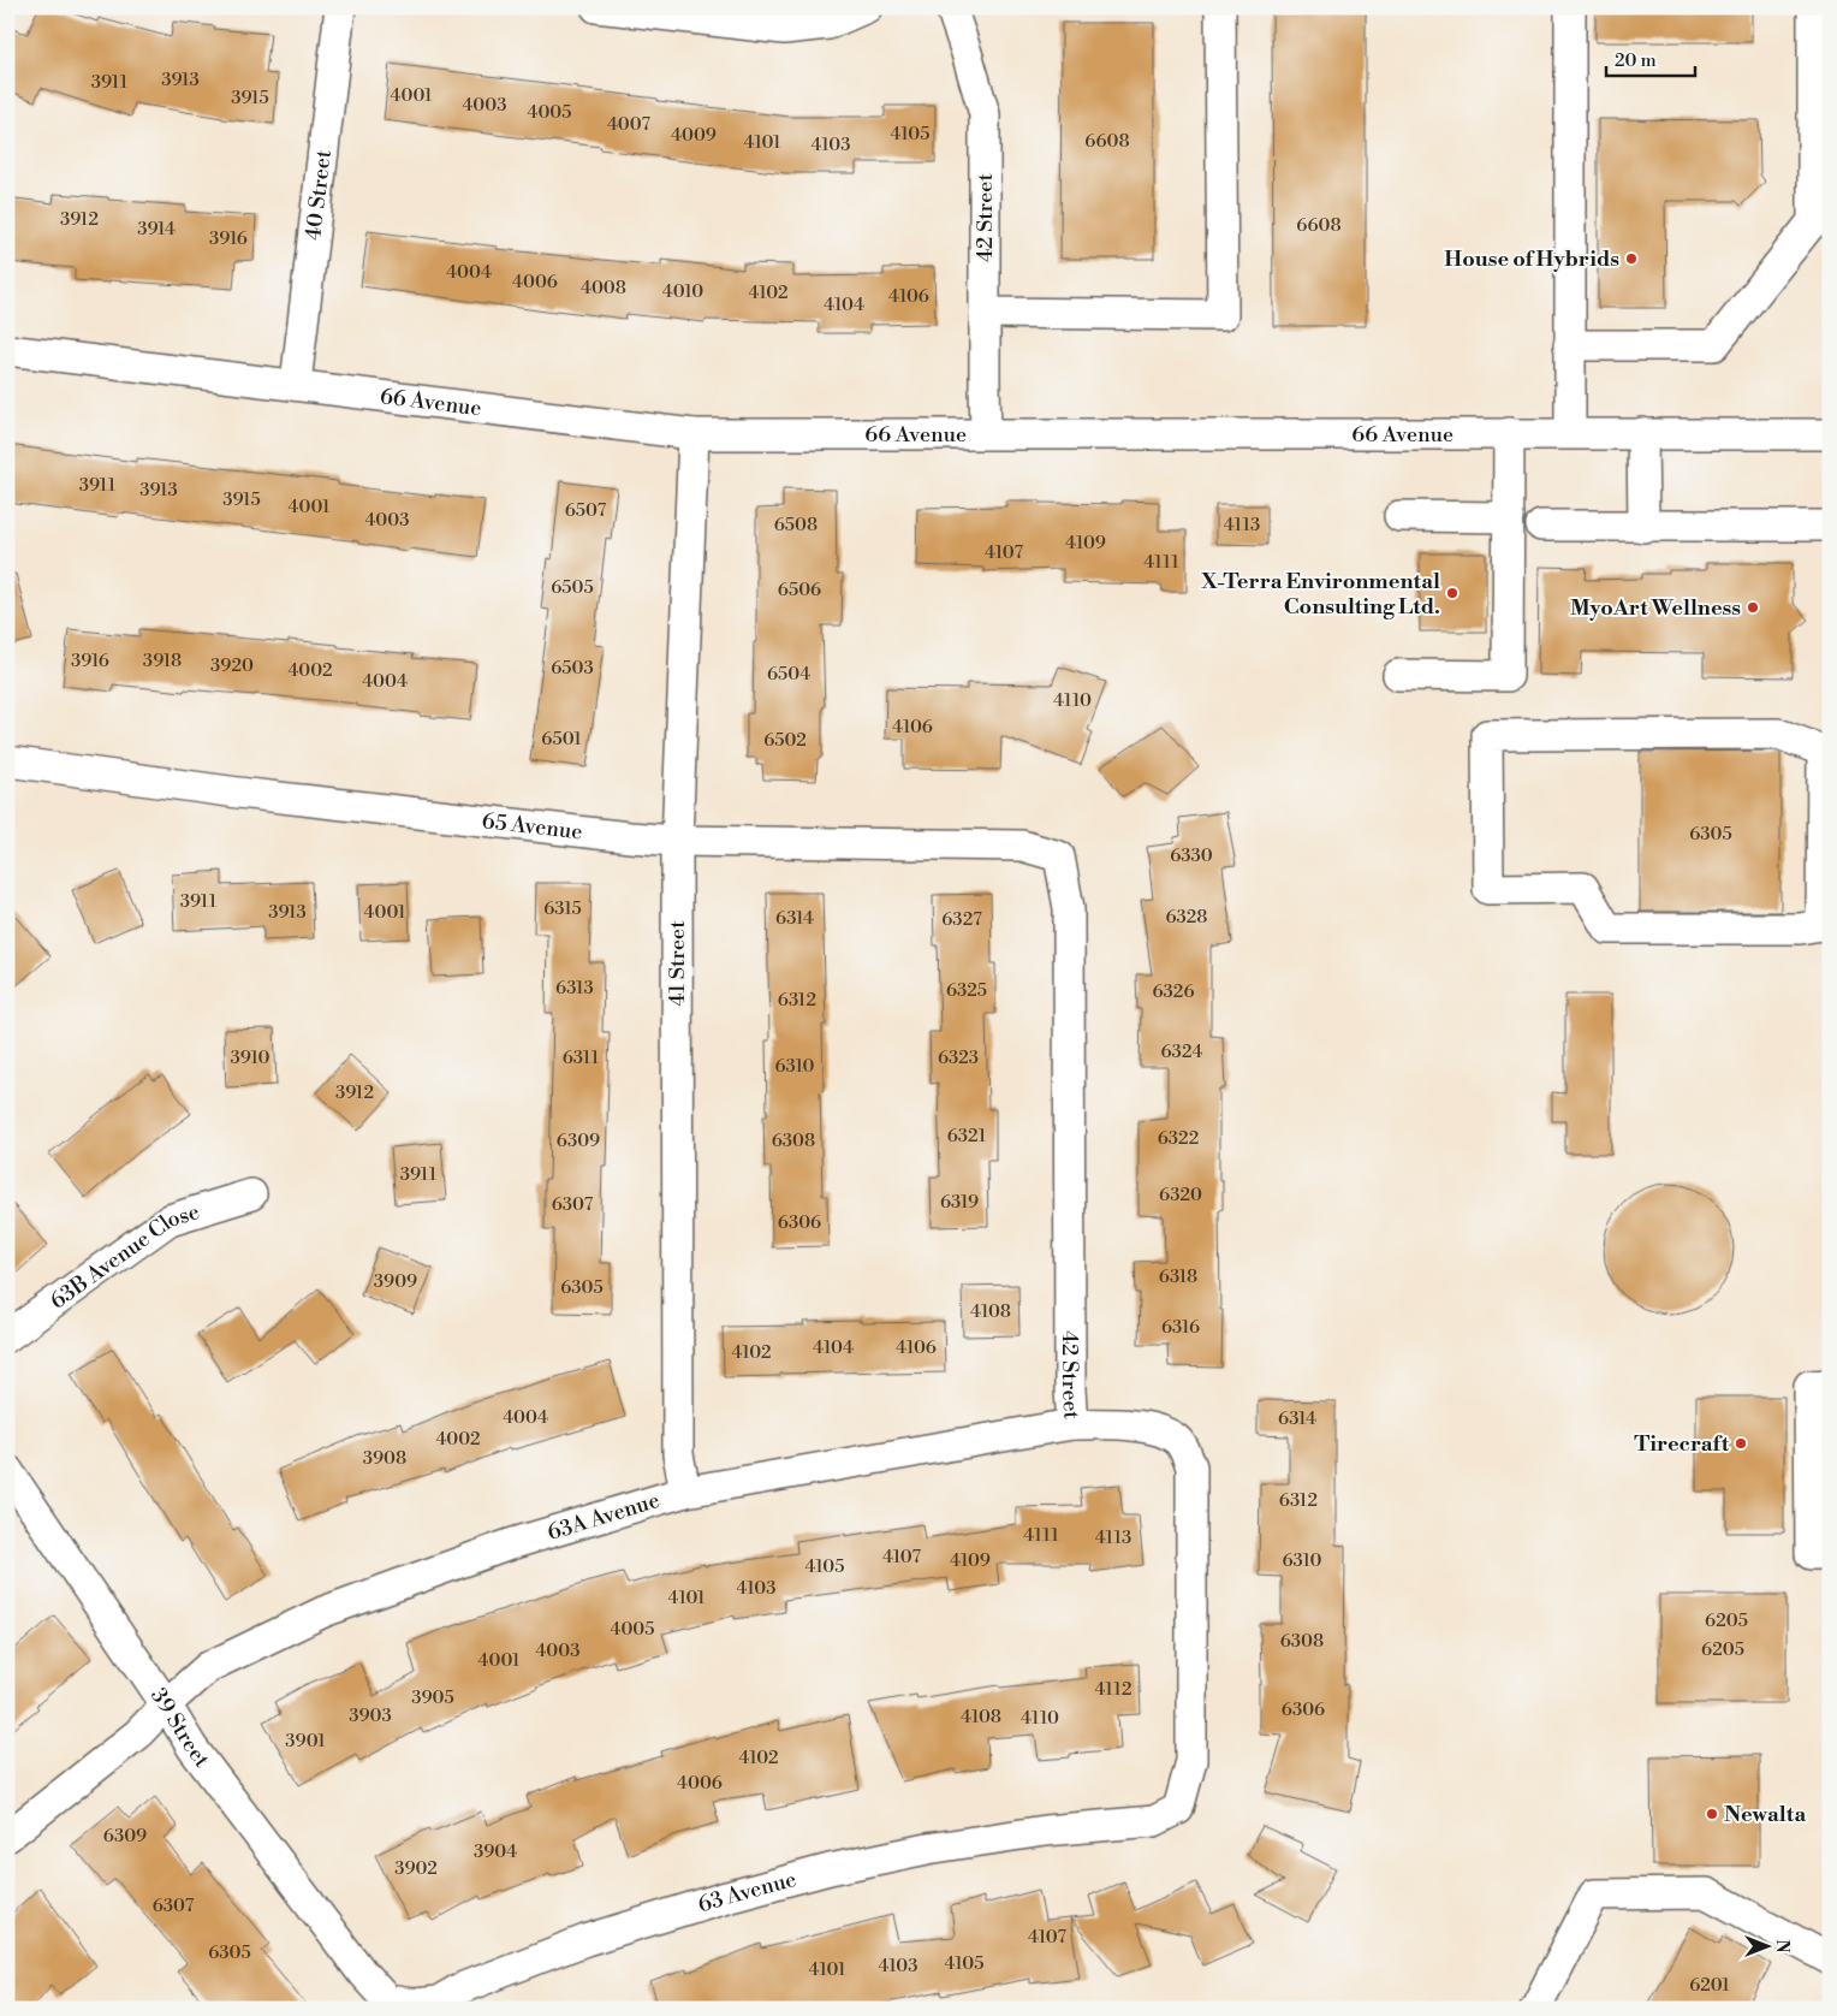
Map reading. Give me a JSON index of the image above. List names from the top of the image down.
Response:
{
  "streets": {
    "street": [
      "40 Street",
      "42 Street",
      "66 Avenue",
      "65 Avenue",
      "41 Street",
      "63B Avenue Close",
      "63A Avenue",
      "39 Street",
      "63 Avenue"
    ]
  },
  "crossings": [
    ["40 Street", "66 Avenue"],
    ["42 Street", "66 Avenue"],
    ["42 Street", "65 Avenue"],
    ["42 Street", "63A Avenue"],
    ["42 Street", "63 Avenue"],
    ["66 Avenue", "41 Street"],
    ["65 Avenue", "41 Street"],
    ["41 Street", "63A Avenue"],
    ["63A Avenue", "39 Street"],
    ["39 Street", "63 Avenue"]
  ],
  "places": [
    "House of Hybrids",
    "X-Terra Environmental Consulting Ltd.",
    "MyoArt Wellness",
    "Tirecraft",
    "Newalta"
  ],
  "house_numbers": [
    "3913",
    "3911",
    "4001",
    "3915",
    "4003",
    "4005",
    "4007",
    "4105",
    "4009",
    "6608",
    "4101",
    "4103",
    "3912",
    "6608",
    "3914",
    "3916",
    "4004",
    "4006",
    "4008",
    "4010",
    "4102",
    "4106",
    "4104",
    "3911",
    "3913",
    "3915",
    "4001",
    "6507",
    "4003",
    "6508",
    "4113",
    "4109",
    "4107",
    "4111",
    "6505",
    "6506",
    "3916",
    "3918",
    "3920",
    "6503",
    "4002",
    "6504",
    "4004",
    "4110",
    "4106",
    "6501",
    "6502",
    "6305",
    "6330",
    "3911",
    "6315",
    "3913",
    "4001",
    "6328",
    "6314",
    "6327",
    "6313",
    "6325",
    "6326",
    "6312",
    "6324",
    "3910",
    "6311",
    "6323",
    "6310",
    "3912",
    "6321",
    "6322",
    "6309",
    "6308",
    "3911",
    "6320",
    "6319",
    "6307",
    "6306",
    "6318",
    "3909",
    "6305",
    "4108",
    "6316",
    "4104",
    "4106",
    "4102",
    "4004",
    "6314",
    "4002",
    "3908",
    "6312",
    "4111",
    "4113",
    "4107",
    "4109",
    "6310",
    "4105",
    "4103",
    "4101",
    "6205",
    "4005",
    "6308",
    "6205",
    "4003",
    "4001",
    "4112",
    "3905",
    "6306",
    "3903",
    "4108",
    "4110",
    "3901",
    "4102",
    "4006",
    "6309",
    "3904",
    "3902",
    "6307",
    "4107",
    "6305",
    "4105",
    "4103",
    "4101",
    "6201"
  ],
  "scale_bar": "20 m",
  "north": "right"
}
